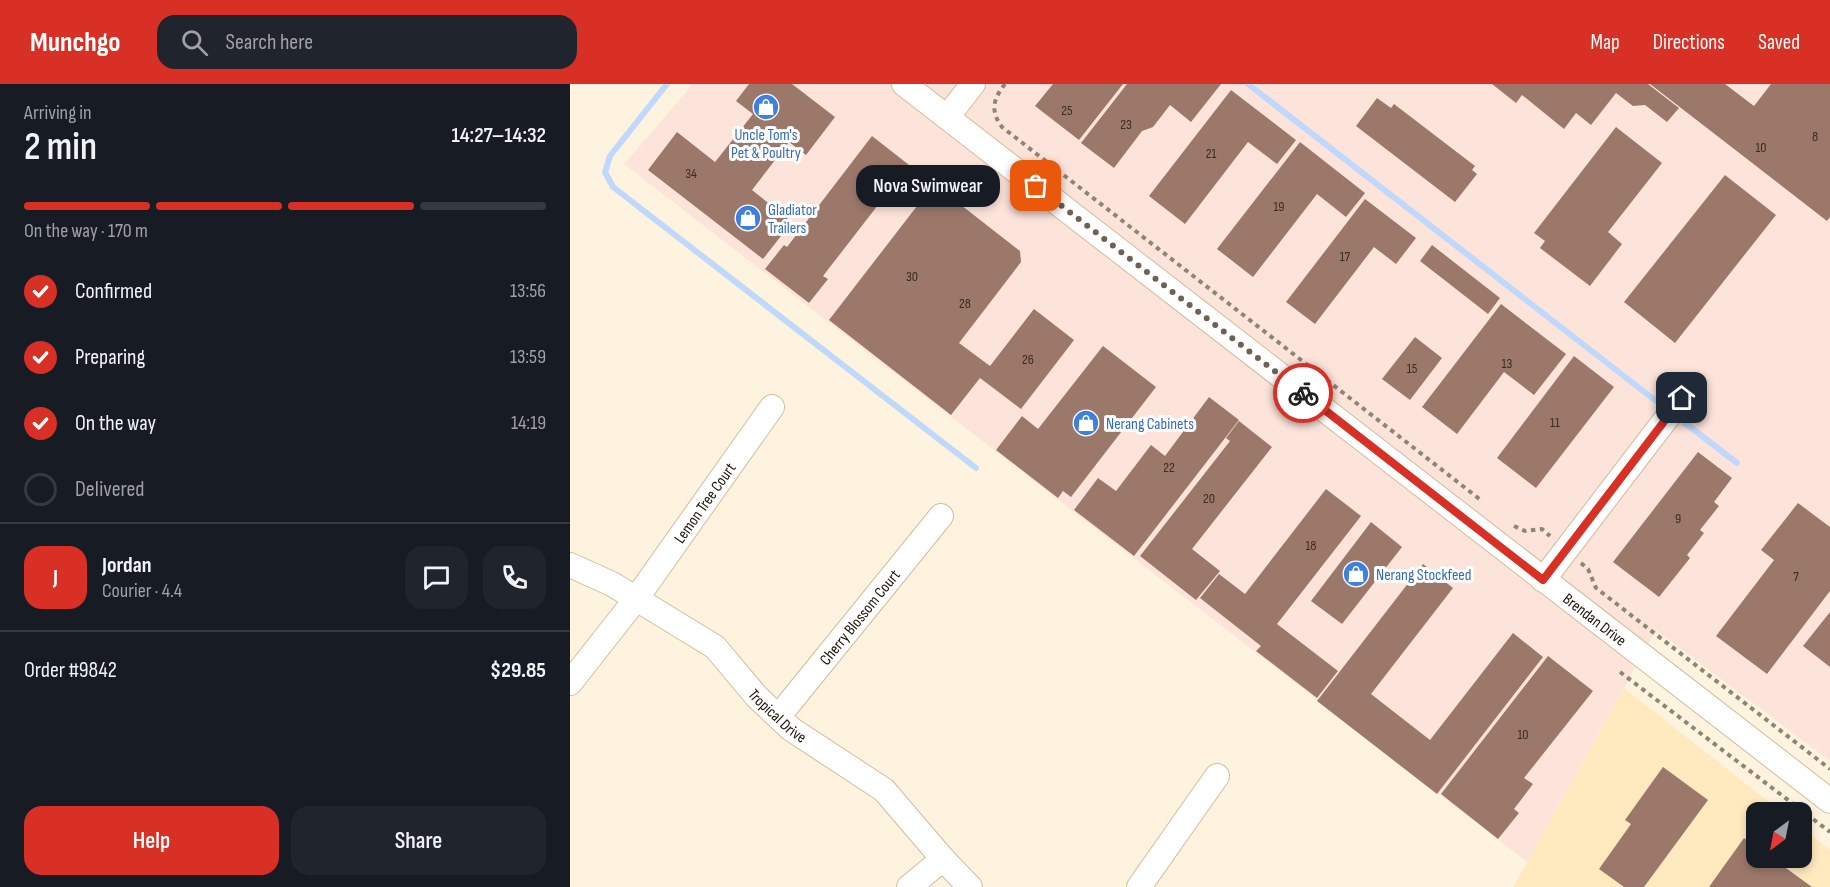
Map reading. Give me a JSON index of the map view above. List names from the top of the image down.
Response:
{
  "streets": {
    "street": [
      "Lemon Tree Court",
      "Cherry Blossom Court",
      "Brendan Drive",
      "Tropical Drive"
    ]
  },
  "crossings": [
    ["Lemon Tree Court", "Tropical Drive"],
    ["Cherry Blossom Court", "Tropical Drive"]
  ],
  "places": {
    "shop": [
      "Uncle Tom's Pet & Poultry",
      "Gladiator Trailers",
      "Nerang Cabinets",
      "Nerang Stockfeed"
    ],
    "other": ["Nova Swimwear"]
  },
  "house_numbers": [
    "25",
    "23",
    "8",
    "10",
    "21",
    "34",
    "19",
    "17",
    "30",
    "28",
    "26",
    "13",
    "15",
    "11",
    "22",
    "20",
    "9",
    "18",
    "7",
    "10"
  ],
  "north": "bottom left",
  "page": {
    "header": "Munchgo",
    "search": "Search here",
    "nav": ["Map", "Directions", "Saved"],
    "heading": ["2 min", "Arriving in", "14:27–14:32"],
    "panel": [
      "Jordan",
      "Courier · 4.4",
      "Order #9842",
      "$29.85"
    ],
    "bubble": "Nova Swimwear",
    "bar": "On the way · 170 m",
    "list": [
      ["Confirmed", "13:56"],
      ["Preparing", "13:59"],
      ["On the way", "14:19"],
      "Delivered"
    ],
    "round": "J",
    "buttons": ["Help", "Share"]
  }
}
